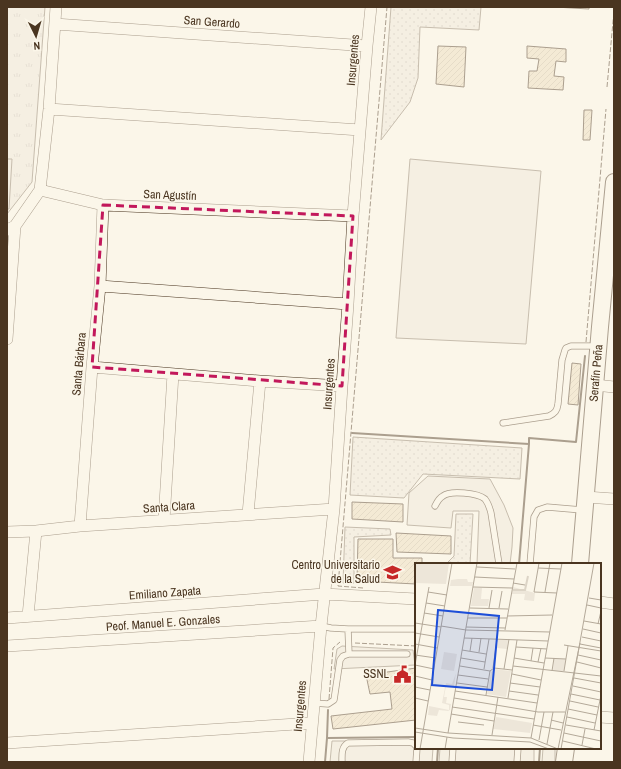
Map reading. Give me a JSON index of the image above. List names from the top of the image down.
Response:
{
  "streets": {
    "main road": ["Serafín Peña"],
    "street": [
      "San Gerardo",
      "Insurgentes",
      "San Agustín",
      "Santa Bárbara",
      "Santa Clara",
      "Emiliano Zapata",
      "Peof. Manuel E. Gonzales"
    ]
  },
  "crossings": [
    ["San Gerardo", "Insurgentes"],
    ["Insurgentes", "San Agustín"],
    ["Insurgentes", "Santa Clara"],
    ["Insurgentes", "Emiliano Zapata"],
    ["Insurgentes", "Peof. Manuel E. Gonzales"],
    ["San Agustín", "Santa Bárbara"],
    ["Santa Bárbara", "Santa Clara"]
  ],
  "places": {
    "school or university": ["Centro Universitario de la Salud"],
    "public building": ["SSNL"]
  },
  "north": "bottom"
}
